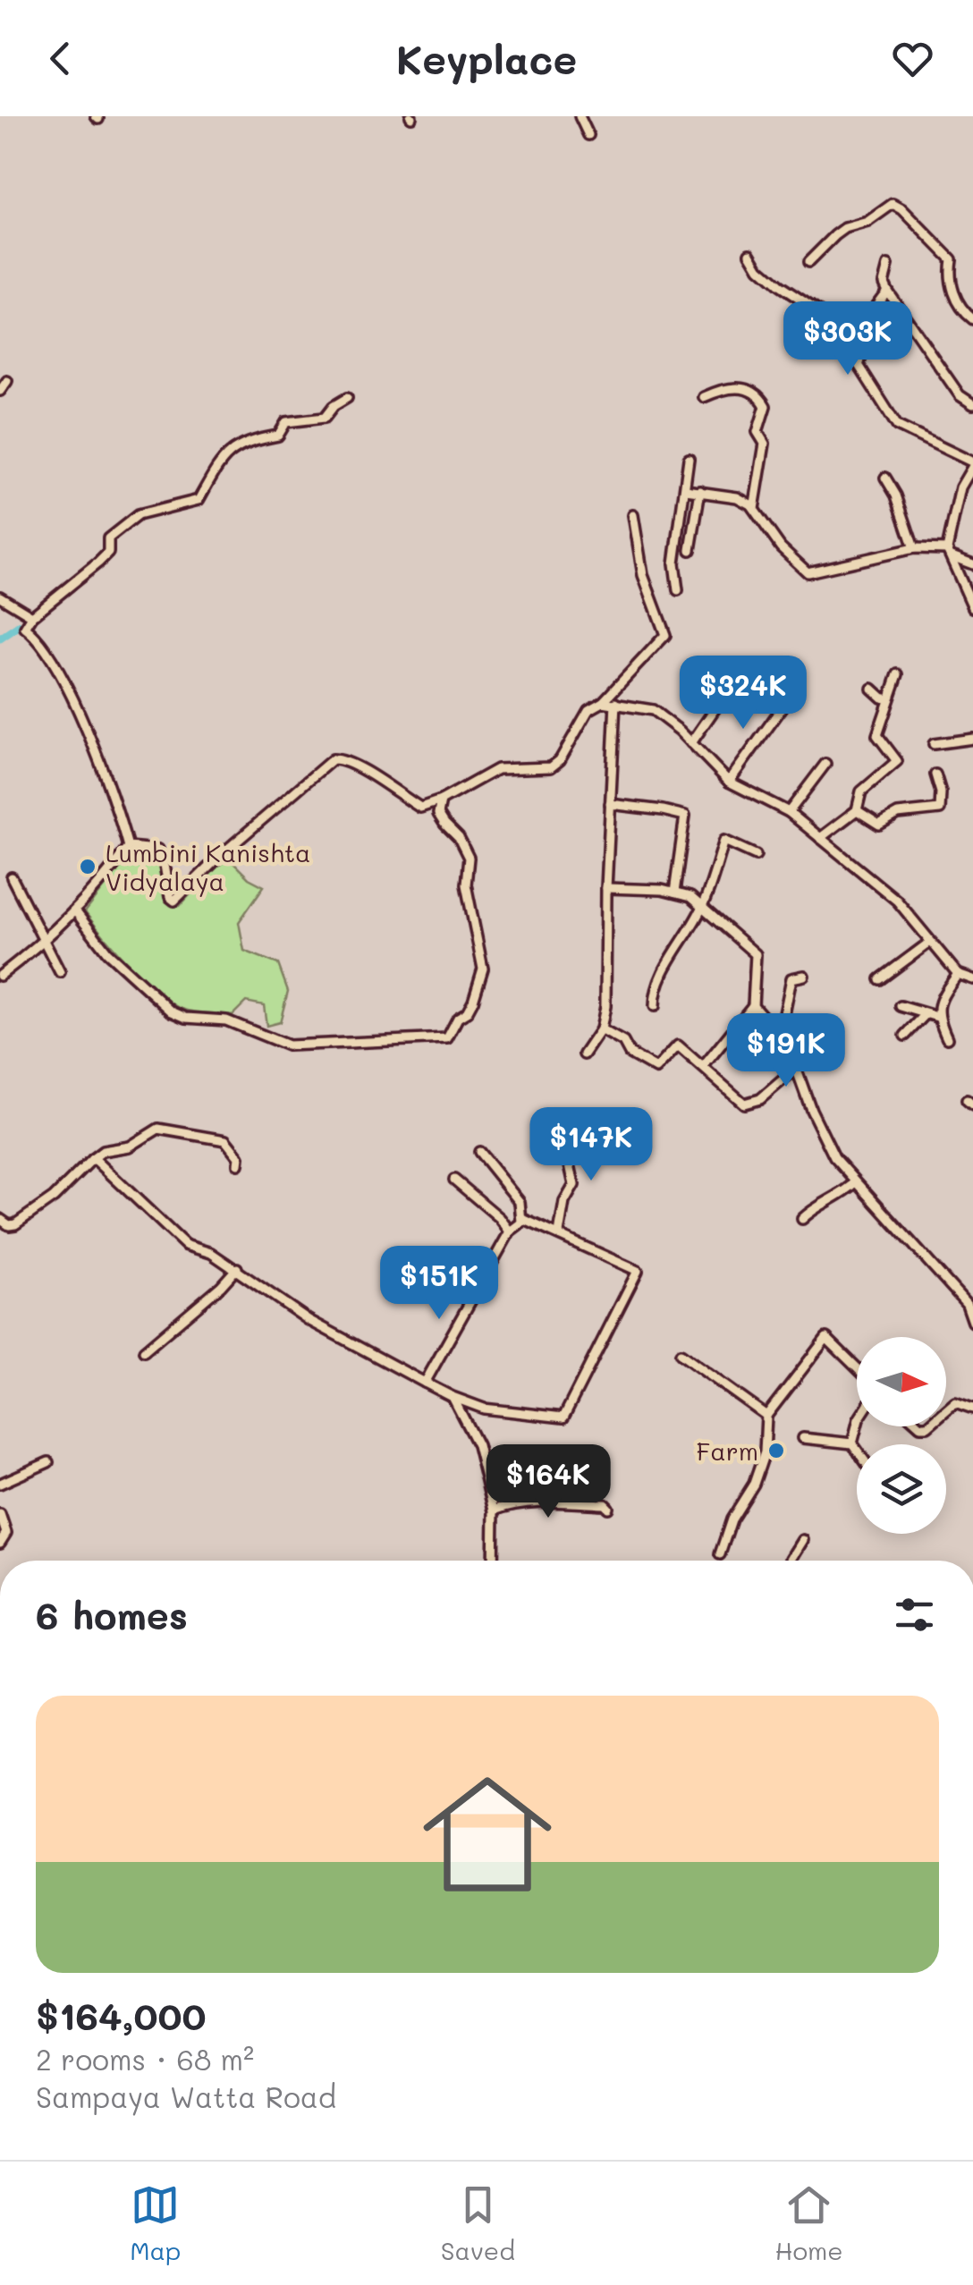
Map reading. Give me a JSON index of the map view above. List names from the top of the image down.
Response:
{
  "places": ["Lumbini Kanishta Vidyalaya", "Farm"],
  "north": "right",
  "page": {
    "header": "Keyplace",
    "price": [
      "$303K",
      "$324K",
      "$191K",
      "$147K",
      "$151K",
      "$164K"
    ],
    "heading": "6 homes",
    "list": [
      {
        "name": "$164,000",
        "note": "2 rooms · 68 m² · Sampaya Watta Road"
      }
    ],
    "tabs": ["Map", "Saved", "Home"]
  }
}
